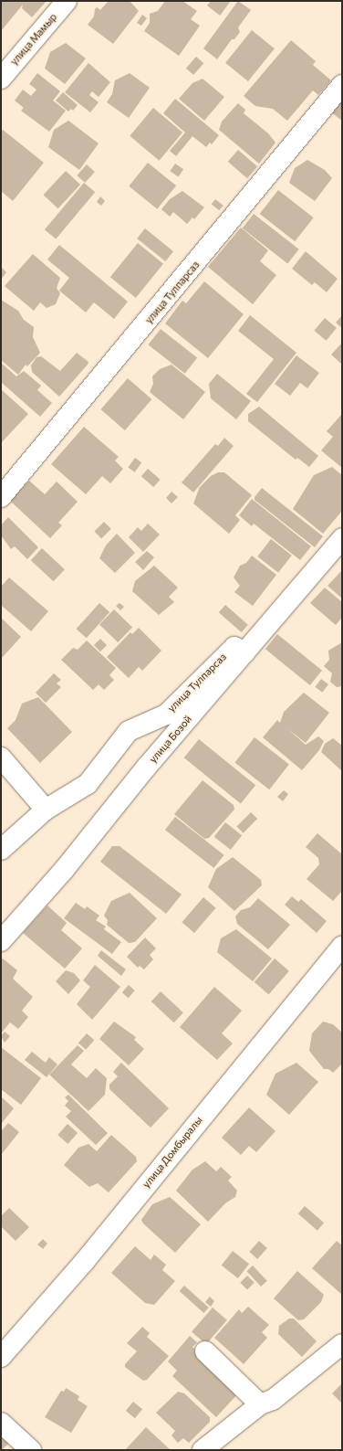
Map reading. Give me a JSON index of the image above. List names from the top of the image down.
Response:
{
  "streets": {
    "street": [
      "улица Мамыр",
      "улица Тулпарсаз",
      "улица Бозой",
      "улица Домбыралы"
    ]
  },
  "crossings": [
    ["улица Тулпарсаз", "улица Бозой"]
  ]
}
